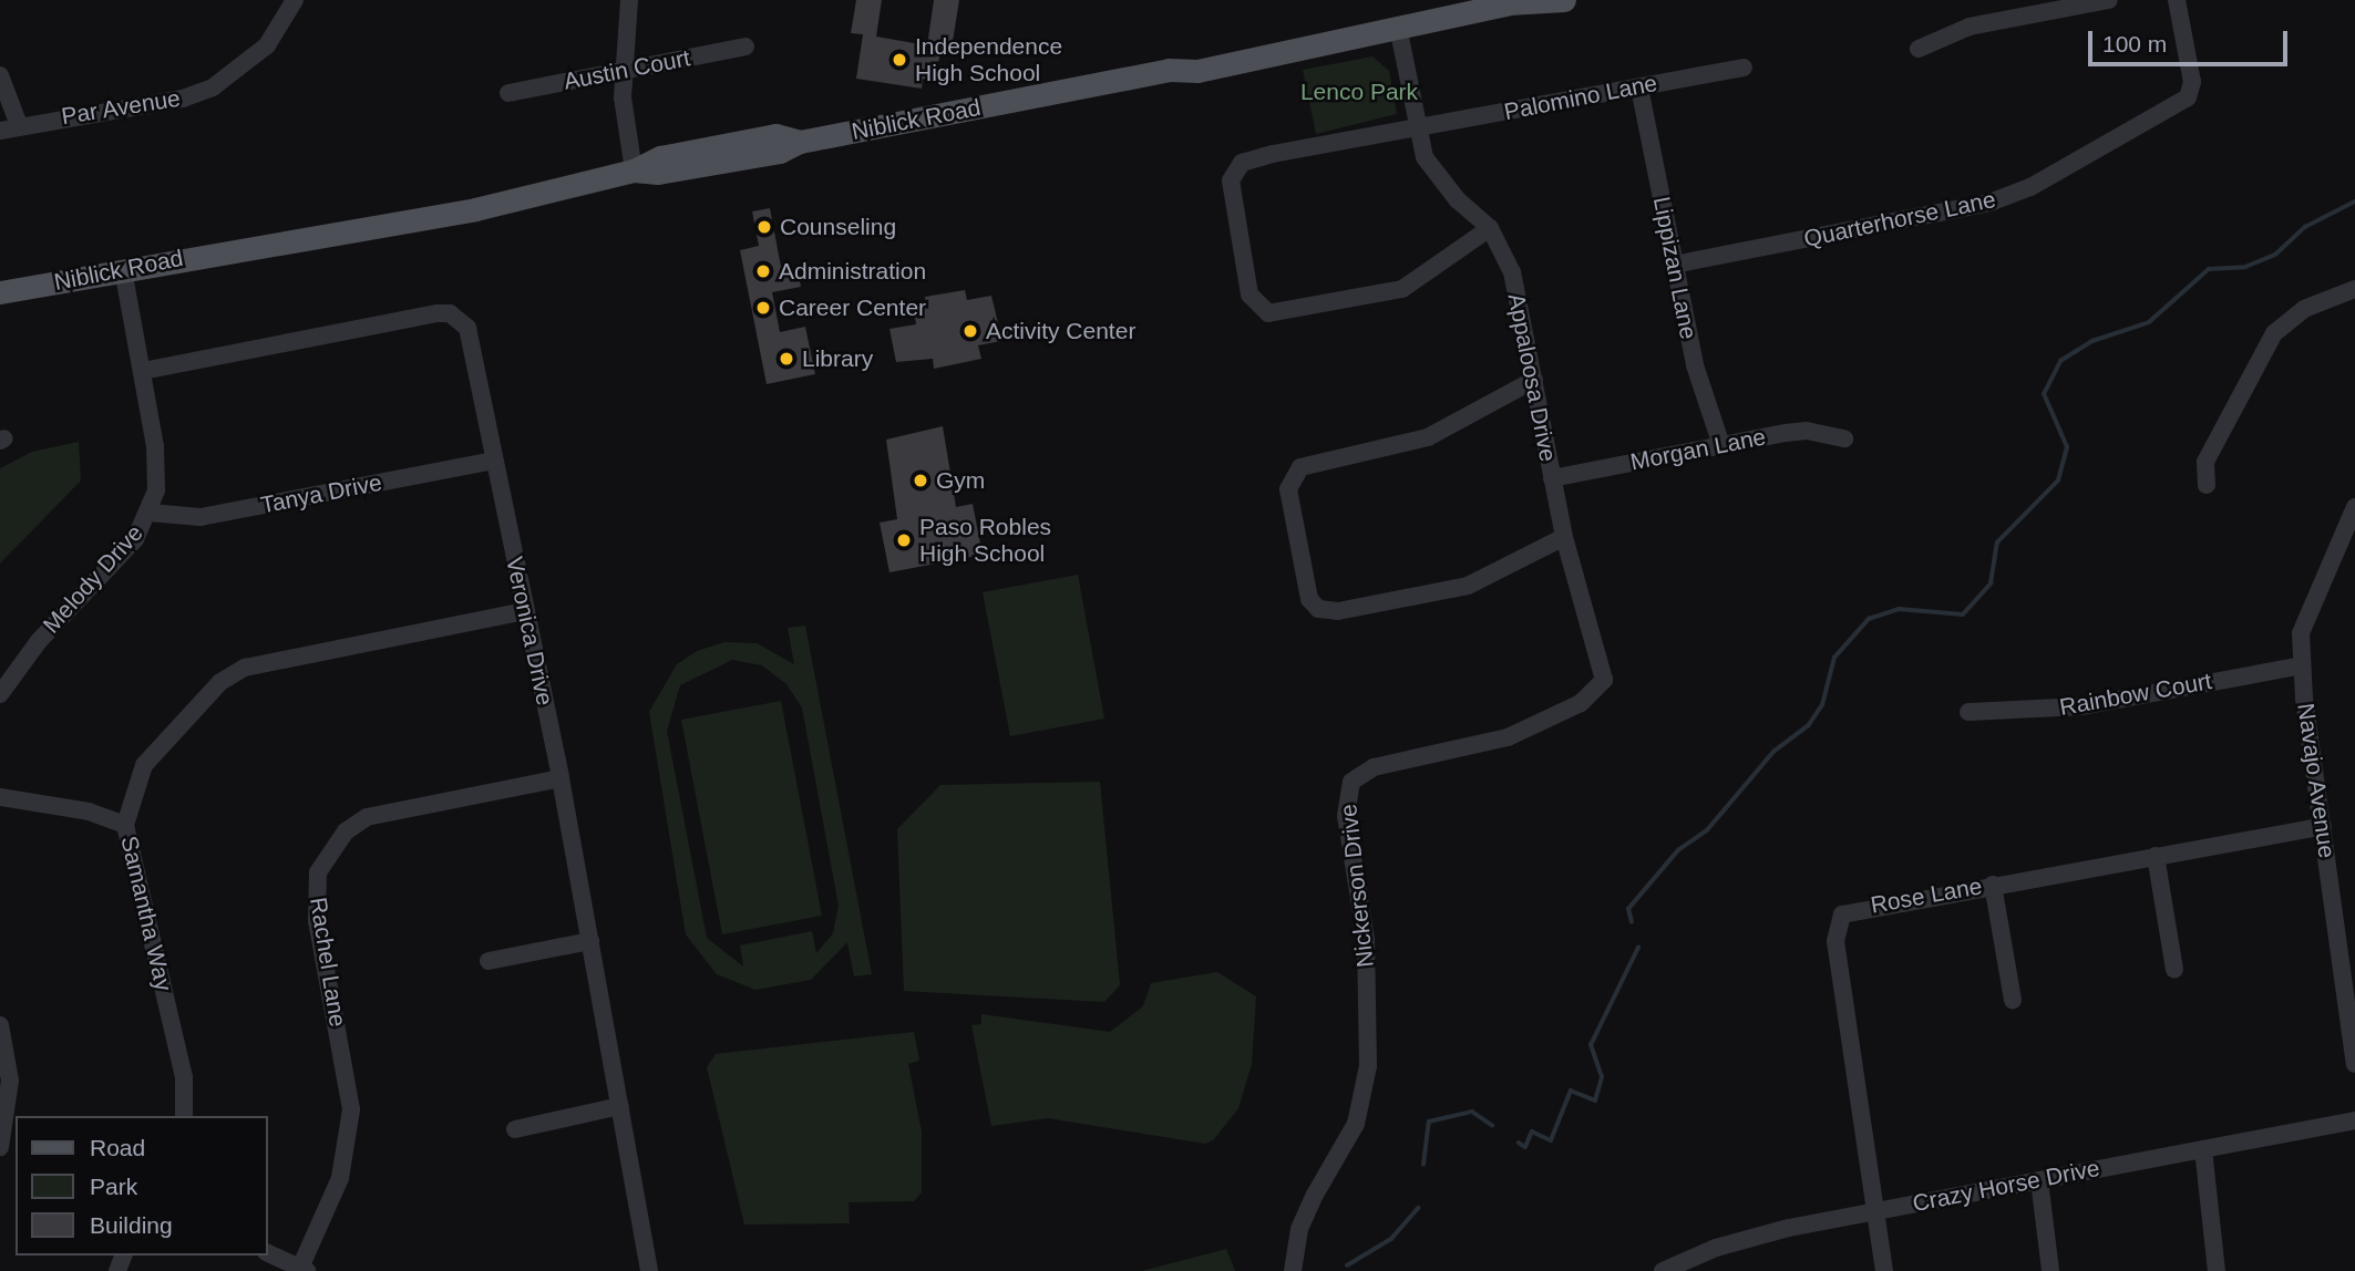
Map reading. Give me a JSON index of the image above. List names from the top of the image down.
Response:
{
  "streets": {
    "main road": ["Niblick Road"],
    "street": [
      "Austin Court",
      "Palomino Lane",
      "Par Avenue",
      "Quarterhorse Lane",
      "Lippizan Lane",
      "Appaloosa Drive",
      "Morgan Lane",
      "Tanya Drive",
      "Melody Drive",
      "Veronica Drive",
      "Rainbow Court",
      "Navajo Avenue",
      "Nickerson Drive",
      "Rose Lane",
      "Samantha Way",
      "Rachel Lane",
      "Crazy Horse Drive"
    ]
  },
  "crossings": [
    ["Palomino Lane", "Lippizan Lane"],
    ["Palomino Lane", "Appaloosa Drive"],
    ["Niblick Road", "Appaloosa Drive"],
    ["Niblick Road", "Melody Drive"],
    ["Quarterhorse Lane", "Lippizan Lane"],
    ["Lippizan Lane", "Morgan Lane"],
    ["Appaloosa Drive", "Morgan Lane"],
    ["Appaloosa Drive", "Nickerson Drive"],
    ["Tanya Drive", "Melody Drive"],
    ["Tanya Drive", "Veronica Drive"],
    ["Melody Drive", "Veronica Drive"],
    ["Veronica Drive", "Samantha Way"],
    ["Veronica Drive", "Rachel Lane"],
    ["Rainbow Court", "Navajo Avenue"],
    ["Navajo Avenue", "Rose Lane"],
    ["Rose Lane", "Crazy Horse Drive"]
  ],
  "parks": ["Lenco Park"],
  "places": [
    "Independence High School",
    "Counseling",
    "Administration",
    "Career Center",
    "Activity Center",
    "Library",
    "Gym",
    "Paso Robles High School"
  ],
  "legend": ["Road", "Park", "Building"],
  "scale_bar": "100 m"
}
